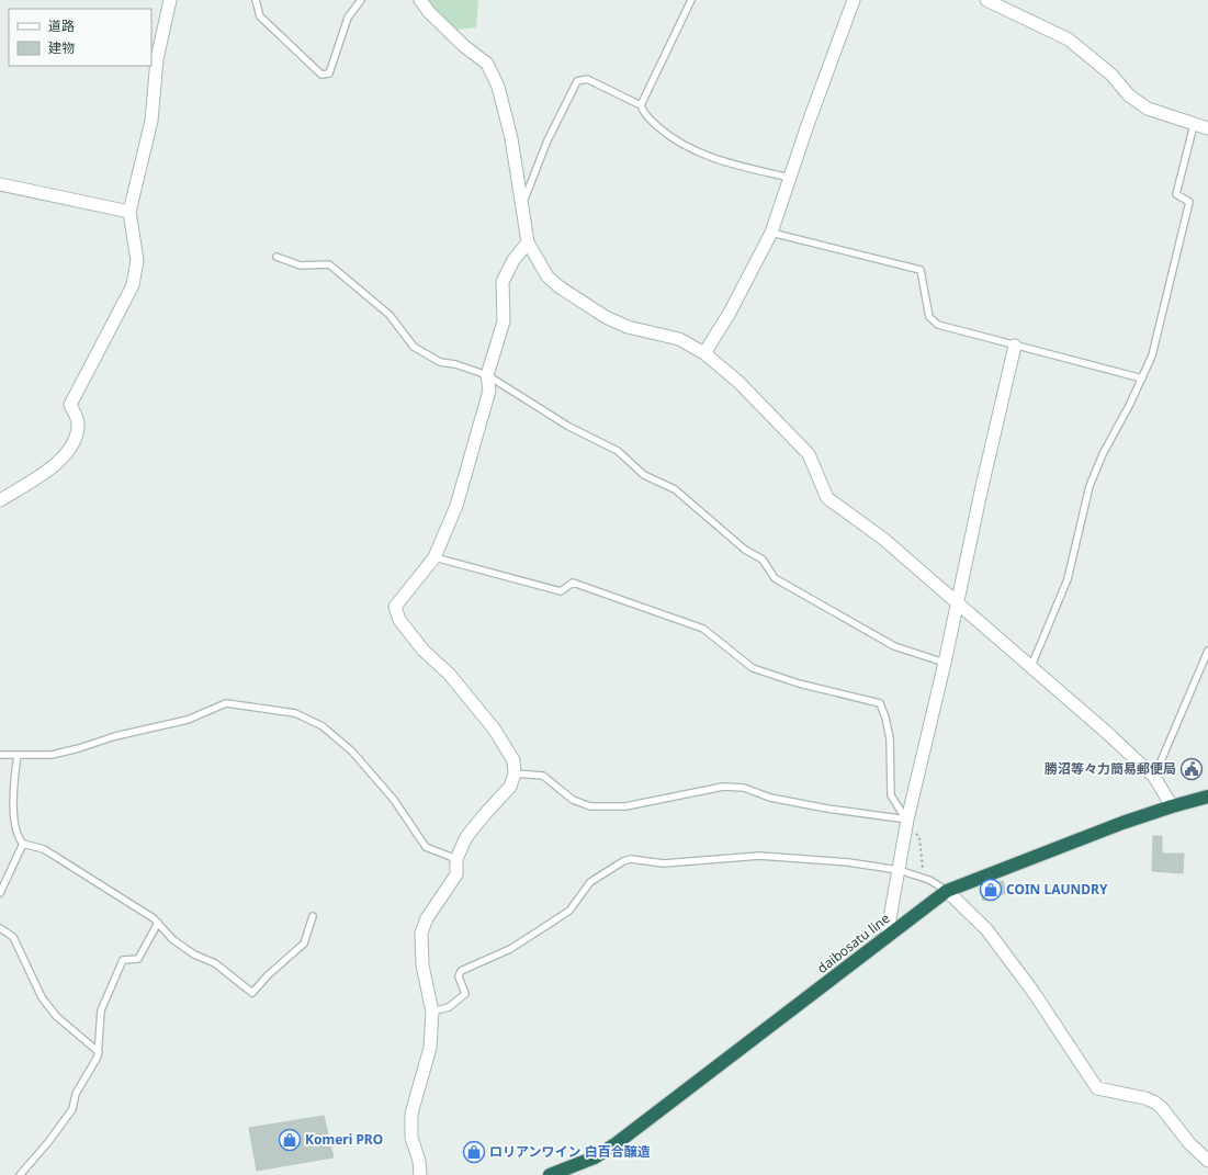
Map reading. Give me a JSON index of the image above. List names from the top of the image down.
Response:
{
  "streets": {
    "highway": ["daibosatu line"]
  },
  "places": {
    "public building": ["勝沼等々力簡易郵便局"],
    "shop": ["COIN LAUNDRY", "Komeri PRO", "ロリアンワイン 白百合醸造"]
  },
  "legend": ["道路", "建物"]
}
